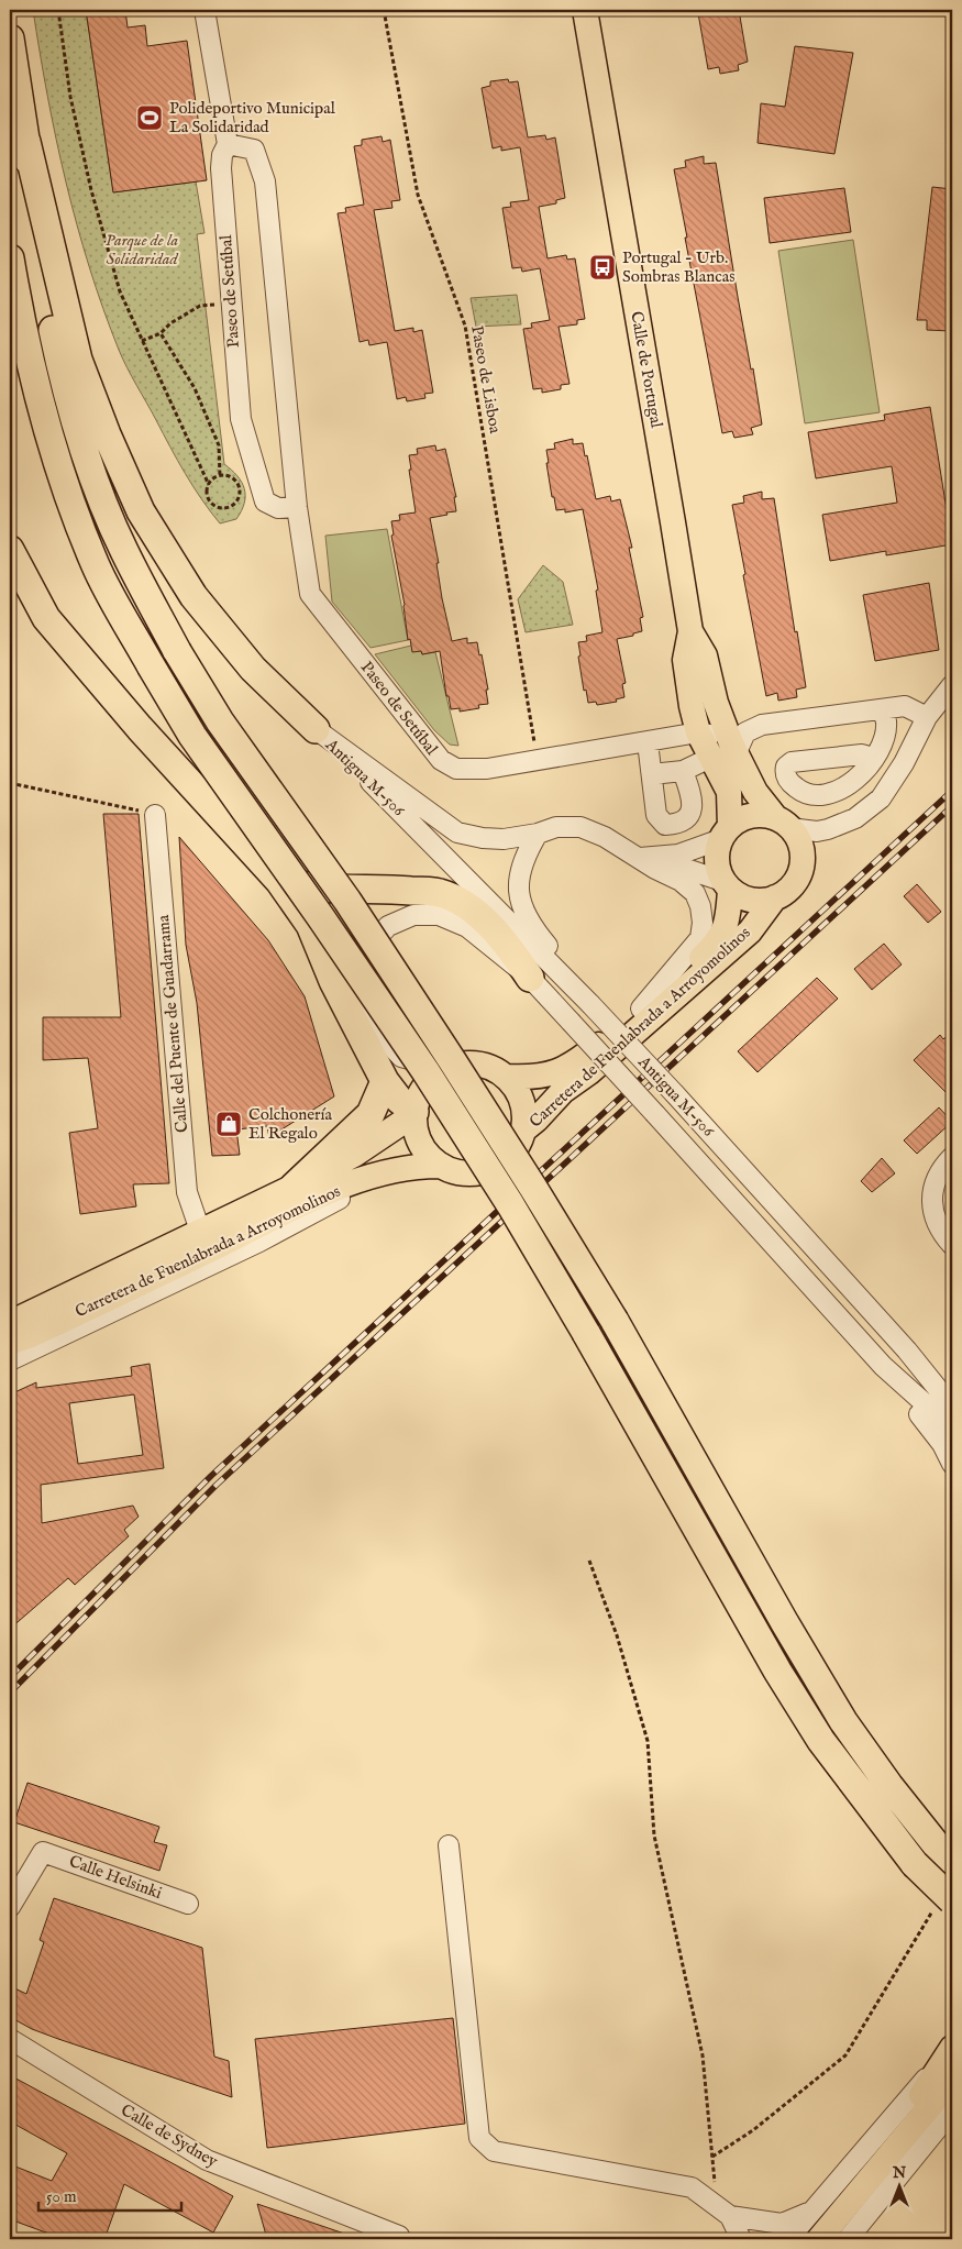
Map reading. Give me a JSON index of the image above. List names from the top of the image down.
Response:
{
  "streets": {
    "main road": ["Calle de Portugal", "Carretera de Fuenlabrada a Arroyomolinos"],
    "street": [
      "Paseo de Setúbal",
      "Antigua M-506",
      "Calle del Puente de Guadarrama",
      "Calle Helsinki",
      "Calle de Sydney"
    ],
    "path": ["Paseo de Lisboa"]
  },
  "crossings": [
    ["Paseo de Setúbal", "Calle de Portugal"],
    ["Paseo de Setúbal", "Paseo de Lisboa"],
    ["Calle de Portugal", "Carretera de Fuenlabrada a Arroyomolinos"],
    ["Antigua M-506", "Carretera de Fuenlabrada a Arroyomolinos"],
    ["Calle del Puente de Guadarrama", "Carretera de Fuenlabrada a Arroyomolinos"]
  ],
  "parks": ["Parque de la Solidaridad"],
  "places": {
    "sports": ["Polideportivo Municipal La Solidaridad"],
    "bus stop": ["Portugal - Urb. Sombras Blancas"],
    "shop": ["Colchonería El Regalo"]
  },
  "scale_bar": "50 m",
  "north": "top"
}
